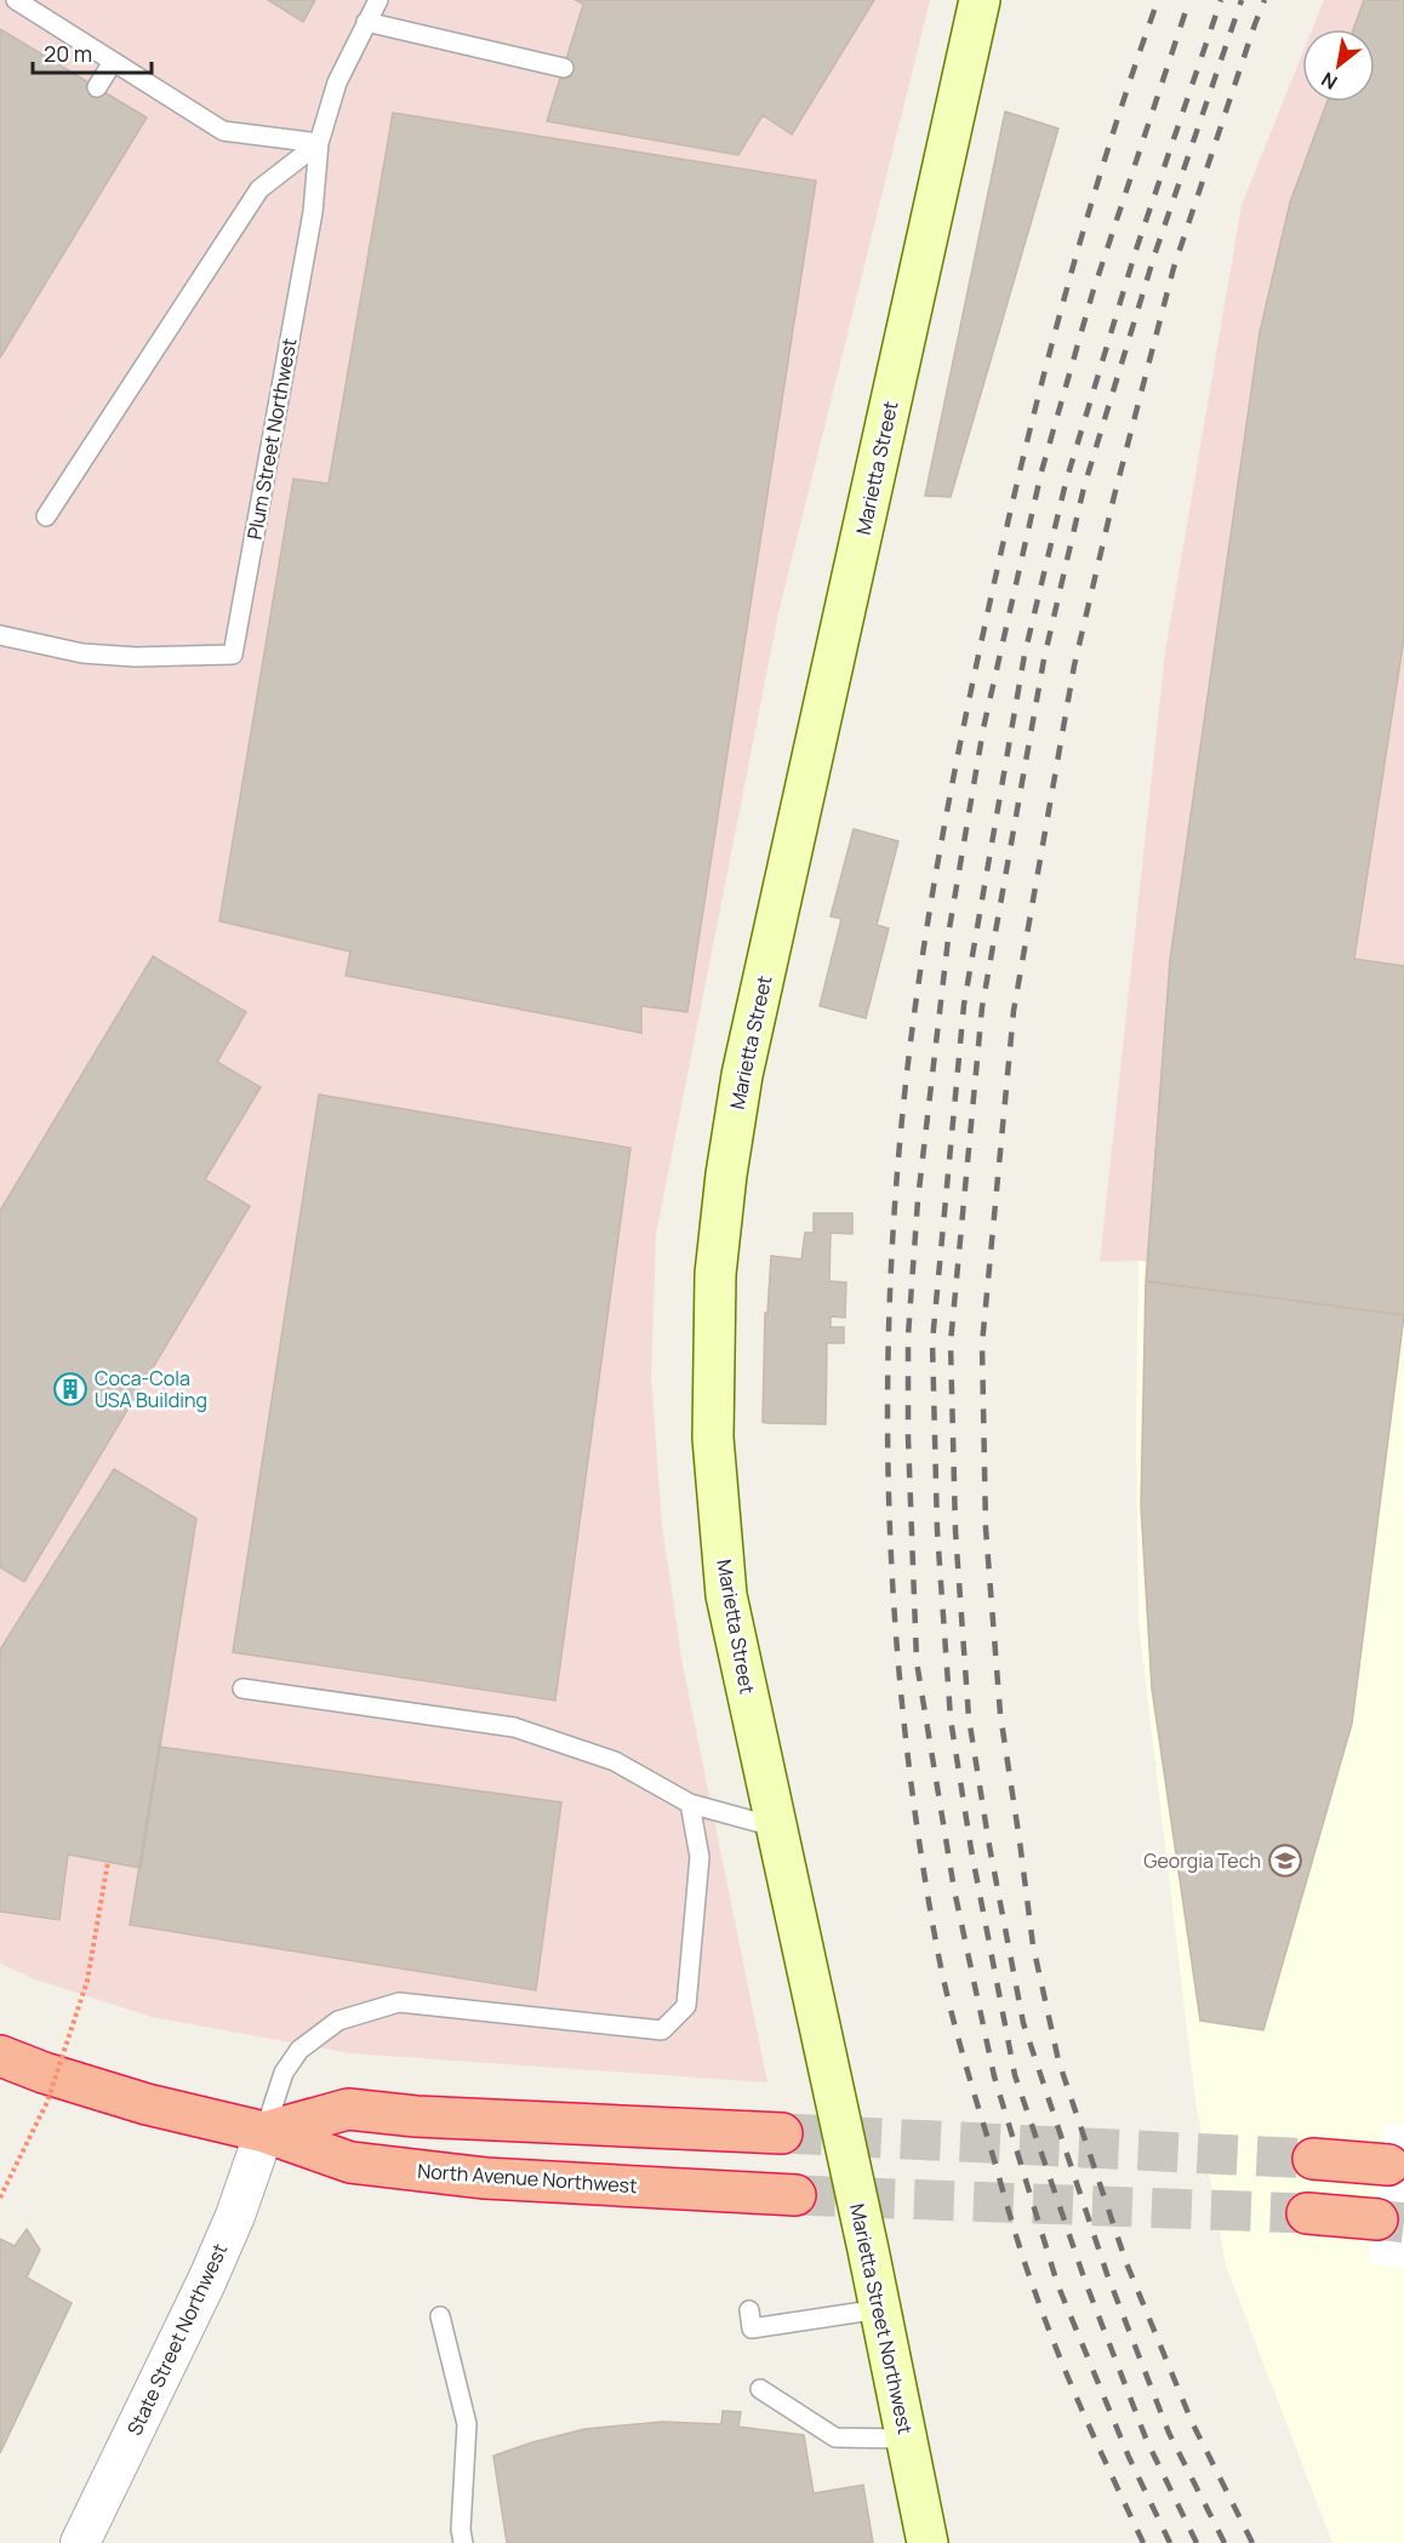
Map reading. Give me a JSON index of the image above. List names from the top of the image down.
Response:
{
  "streets": {
    "highway": ["North Avenue Northwest"],
    "main road": ["Marietta Street", "Marietta Street Northwest"],
    "street": ["State Street Northwest"],
    "lane": ["Plum Street Northwest"]
  },
  "crossings": [
    ["Marietta Street", "Marietta Street Northwest"],
    ["North Avenue Northwest", "State Street Northwest"]
  ],
  "places": {
    "building": ["Coca-Cola USA Building"],
    "school or university": ["Georgia Tech"]
  },
  "scale_bar": "20 m",
  "north": "bottom left"
}
